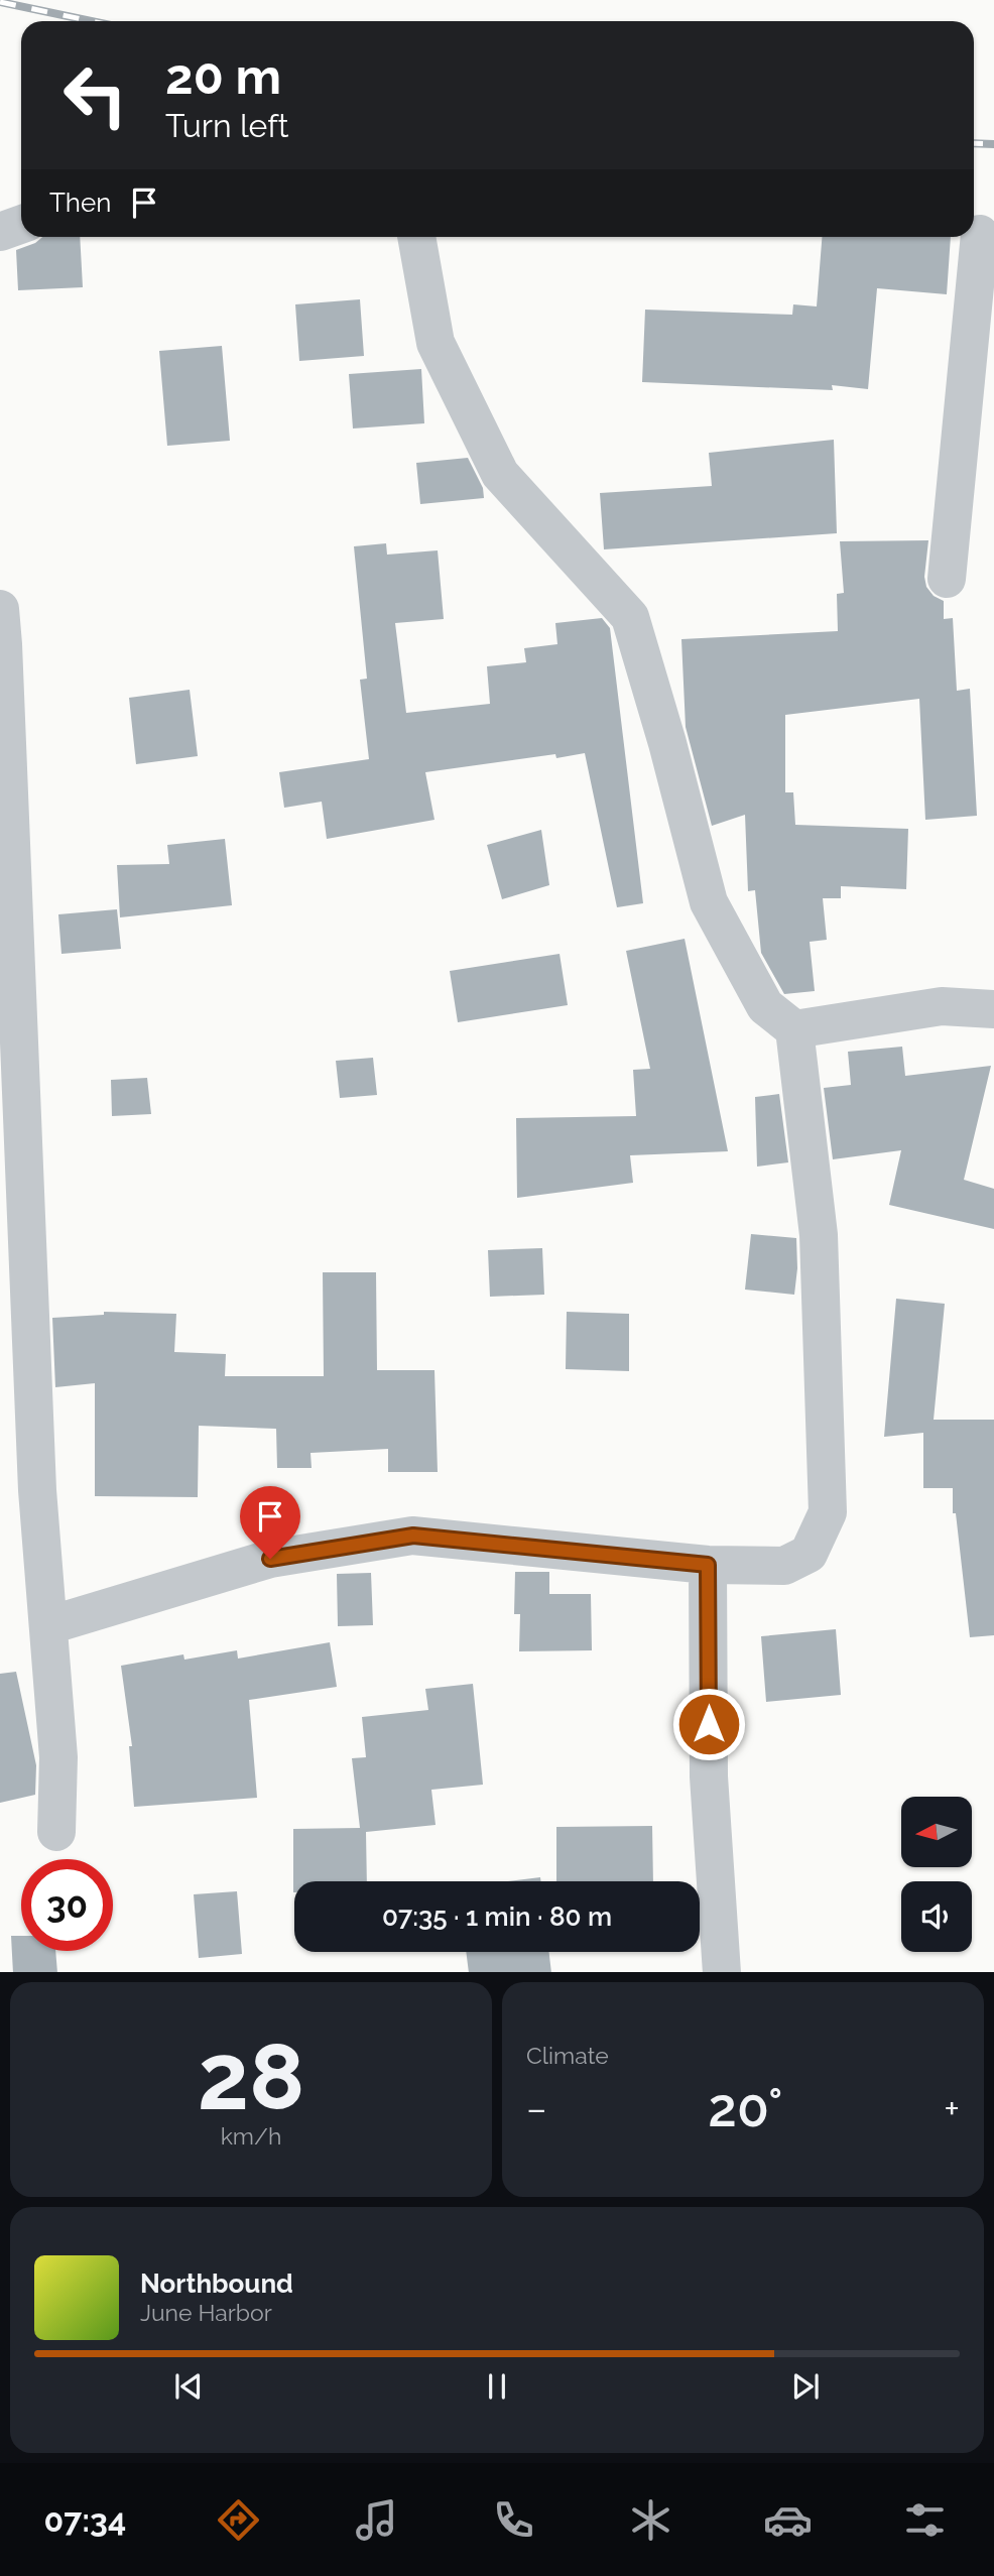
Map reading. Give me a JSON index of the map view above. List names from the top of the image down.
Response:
{
  "north": "left",
  "page": {
    "turn": ["20 m", "Turn left"],
    "then": "Then",
    "limit": "30",
    "trip": "07:35 · 1 min · 80 m",
    "tile": [
      ["28", "km/h"],
      "Climate"
    ],
    "heat": ["−", "20°", "+"],
    "song": ["Northbound", "June Harbor"],
    "tabs": "07:34"
  }
}
